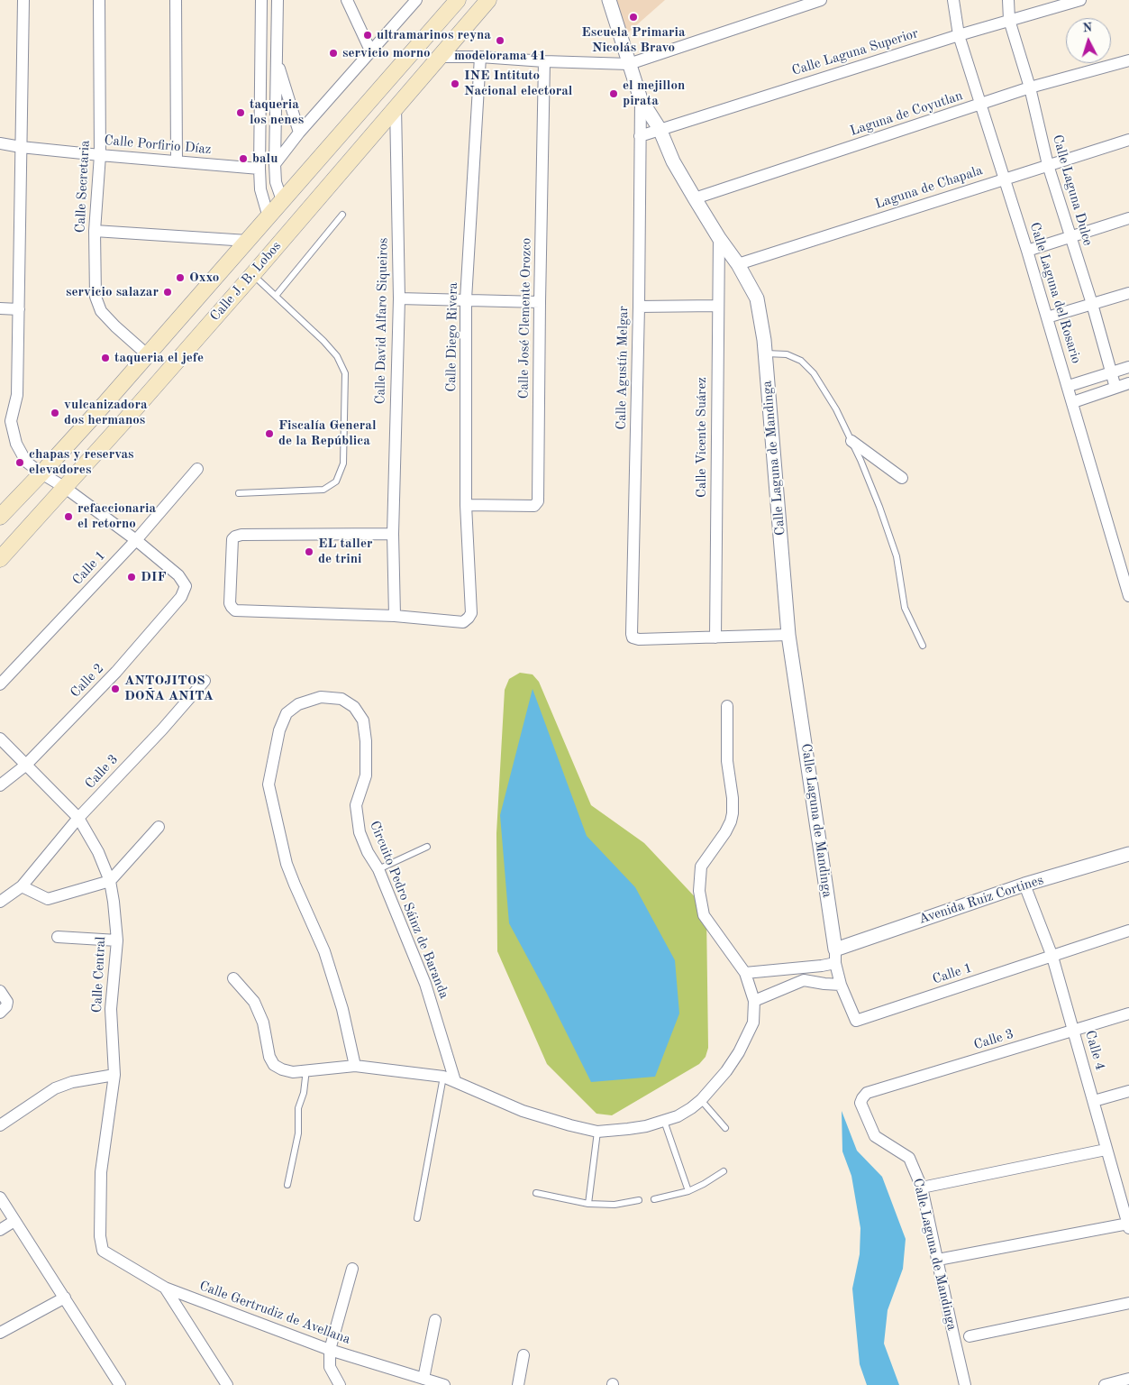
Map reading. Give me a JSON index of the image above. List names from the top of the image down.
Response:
{
  "streets": {
    "main road": ["Calle J. B. Lobos"],
    "street": [
      "Calle Laguna Superior",
      "Laguna de Coyutlan",
      "Calle Porfirio Díaz",
      "Calle Secretaria",
      "Laguna de Chapala",
      "Calle Laguna Dulce",
      "Calle Laguna del Rosario",
      "Calle José Clemente Orozco",
      "Calle David Alfaro Siqueiros",
      "Calle Diego Rivera",
      "Calle Agustín Melgar",
      "Calle Vicente Suárez",
      "Calle Laguna de Mandinga",
      "Calle 1",
      "Calle 2",
      "Calle 3",
      "Avenida Ruiz Cortines",
      "Circuito Pedro Sáinz de Baranda",
      "Calle Central",
      "Calle 4",
      "Calle Gertrudiz de Avellana"
    ]
  },
  "crossings": [
    ["Calle Laguna Superior", "Calle Laguna Dulce"],
    ["Calle Laguna Superior", "Calle Laguna del Rosario"],
    ["Calle Laguna Superior", "Calle Agustín Melgar"],
    ["Calle Laguna Superior", "Calle Laguna de Mandinga"],
    ["Laguna de Coyutlan", "Calle Laguna Dulce"],
    ["Laguna de Coyutlan", "Calle Laguna del Rosario"],
    ["Laguna de Coyutlan", "Calle Laguna de Mandinga"],
    ["Calle Porfirio Díaz", "Calle Secretaria"],
    ["Calle Secretaria", "Calle J. B. Lobos"],
    ["Laguna de Chapala", "Calle Laguna Dulce"],
    ["Laguna de Chapala", "Calle Laguna del Rosario"],
    ["Laguna de Chapala", "Calle Laguna de Mandinga"],
    ["Calle J. B. Lobos", "Calle David Alfaro Siqueiros"],
    ["Calle José Clemente Orozco", "Calle Diego Rivera"],
    ["Calle David Alfaro Siqueiros", "Calle Diego Rivera"],
    ["Calle Agustín Melgar", "Calle Vicente Suárez"],
    ["Calle Agustín Melgar", "Calle Laguna de Mandinga"],
    ["Calle Vicente Suárez", "Calle Laguna de Mandinga"],
    ["Calle Laguna de Mandinga", "Calle 1"],
    ["Calle Laguna de Mandinga", "Calle 3"],
    ["Calle Laguna de Mandinga", "Avenida Ruiz Cortines"],
    ["Calle 1", "Calle 2"],
    ["Calle 1", "Avenida Ruiz Cortines"],
    ["Calle 1", "Calle 4"],
    ["Calle 2", "Calle Central"],
    ["Calle 3", "Calle Central"],
    ["Calle 3", "Calle 4"],
    ["Avenida Ruiz Cortines", "Calle 4"],
    ["Calle Central", "Calle Gertrudiz de Avellana"]
  ],
  "places": [
    "Escuela Primaria Nicolás Bravo",
    "ultramarinos reyna",
    "modelorama 41",
    "servicio morno",
    "INE Intituto Nacional electoral",
    "el mejillon pirata",
    "taqueria los nenes",
    "balu",
    "Oxxo",
    "servicio salazar",
    "taqueria el jefe",
    "vulcanizadora dos hermanos",
    "Fiscalía General de la República",
    "chapas y reservas elevadores",
    "refaccionaria el retorno",
    "EL taller de trini",
    "DIF",
    "ANTOJITOS DOÑA ANITA"
  ],
  "north": "top"
}
